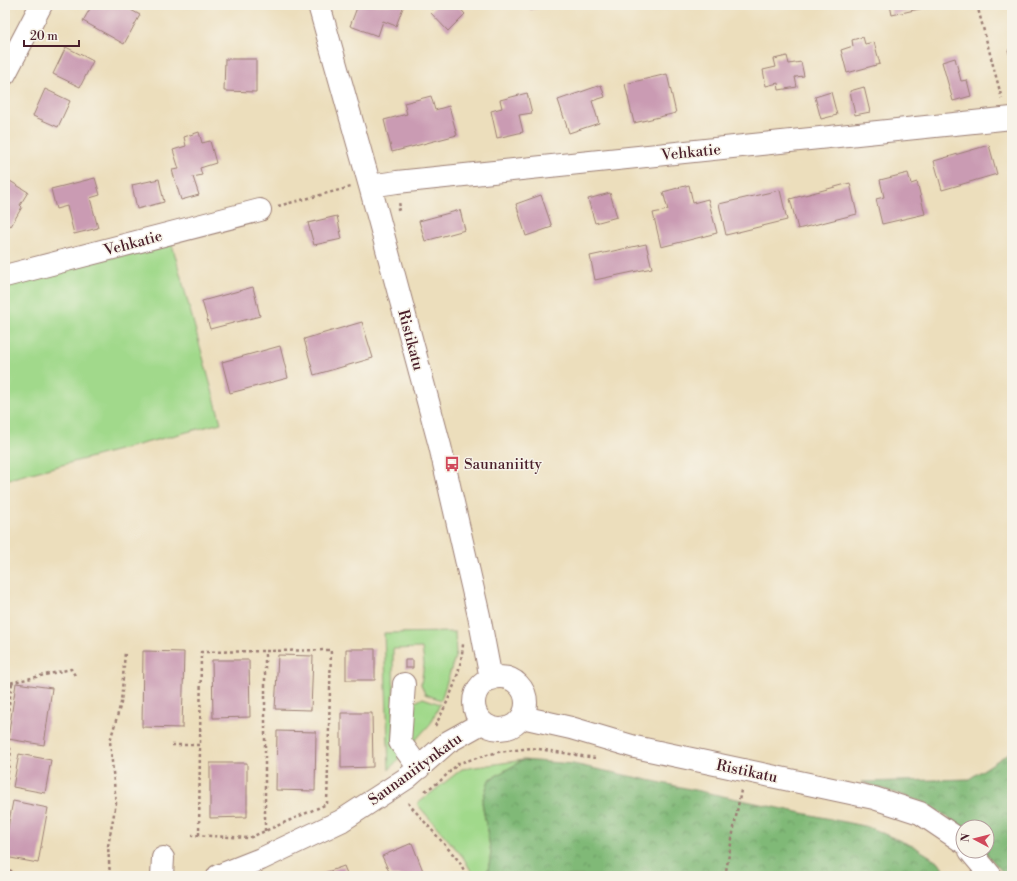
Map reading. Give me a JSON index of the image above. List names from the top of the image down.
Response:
{
  "streets": {
    "street": ["Vehkatie", "Ristikatu", "Saunaniitynkatu"]
  },
  "crossings": [
    ["Vehkatie", "Ristikatu"],
    ["Ristikatu", "Saunaniitynkatu"]
  ],
  "places": {
    "bus stop": ["Saunaniitty"]
  },
  "scale_bar": "20 m",
  "north": "left"
}
